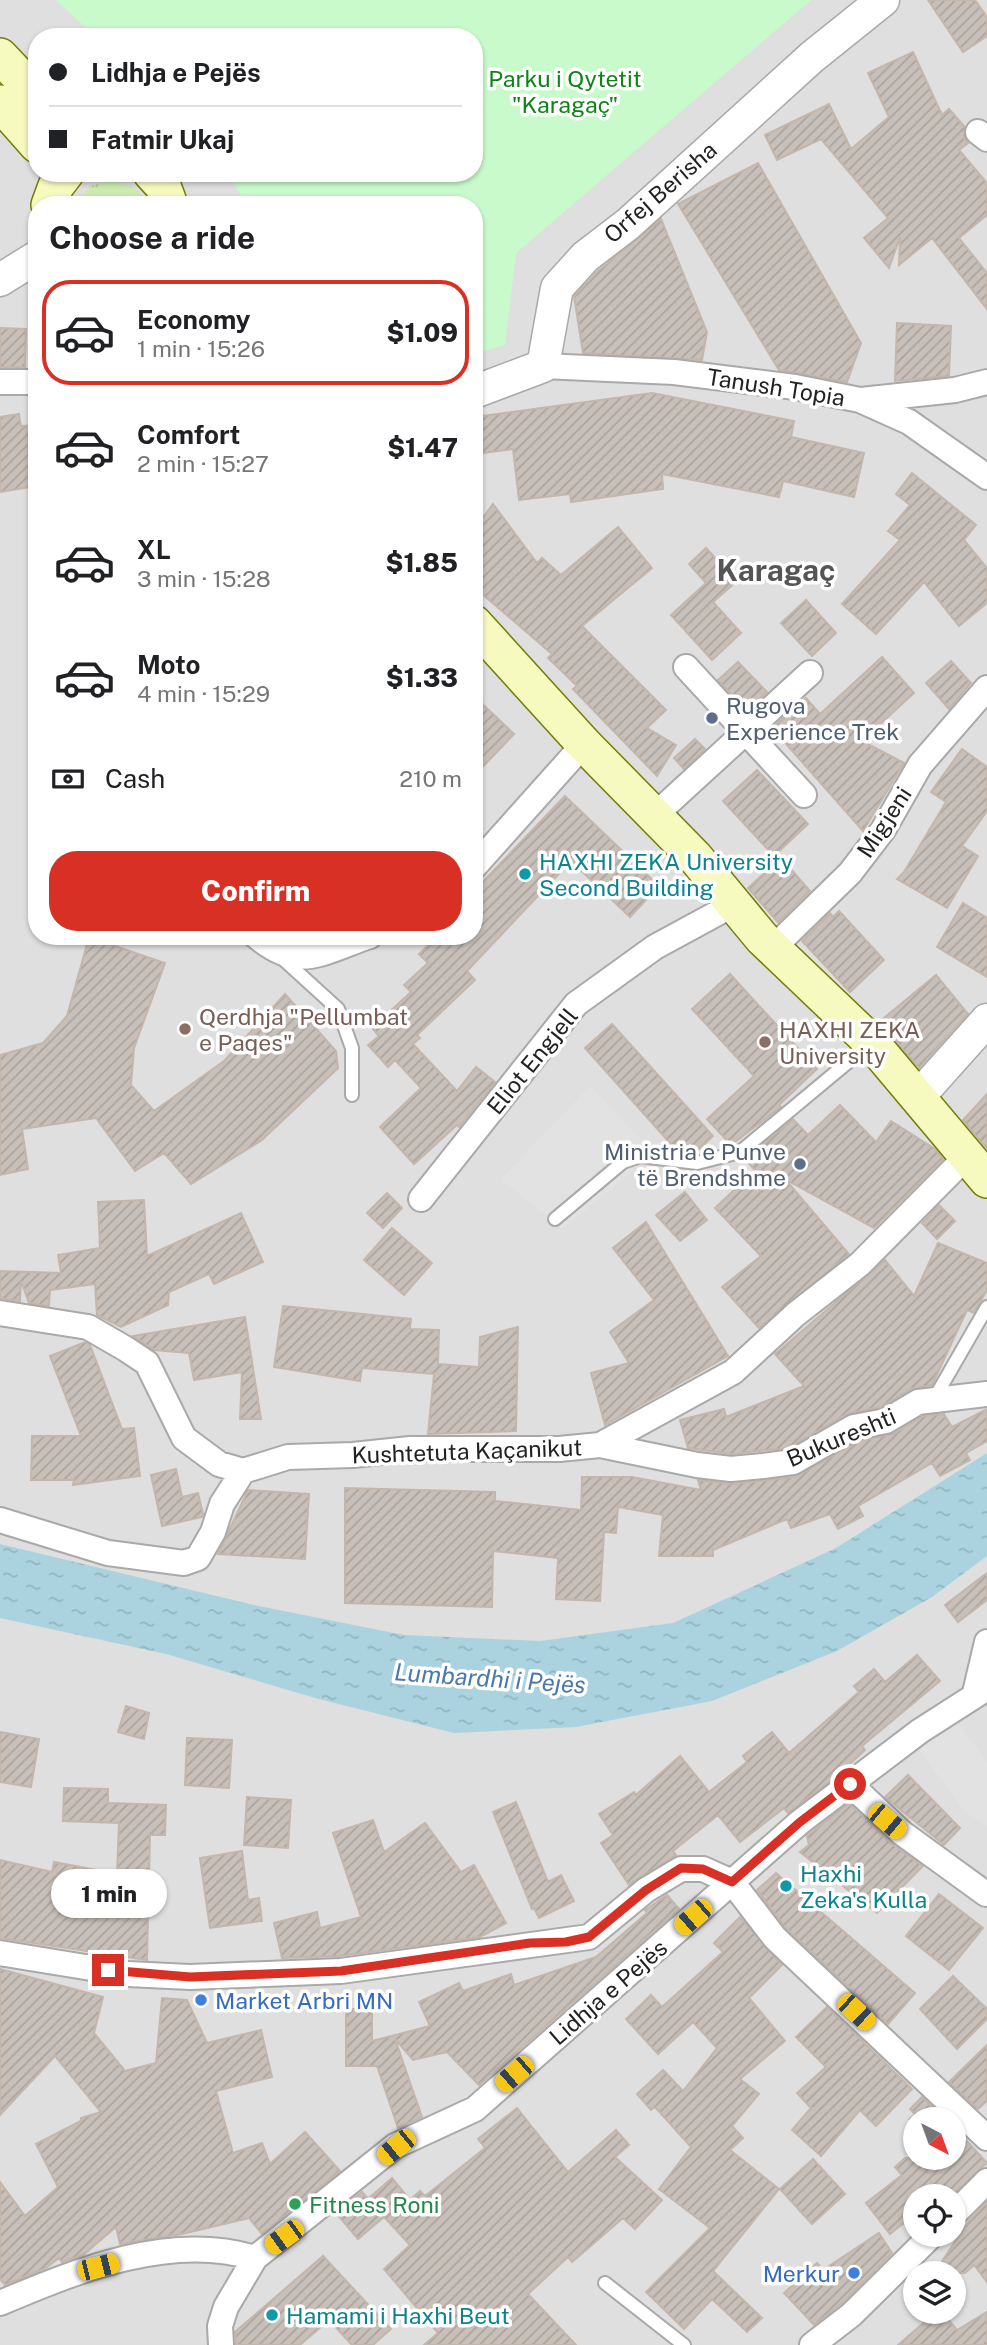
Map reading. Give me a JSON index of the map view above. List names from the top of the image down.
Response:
{
  "streets": {
    "street": [
      "Orfej Berisha",
      "Tanush Topia",
      "Migjeni",
      "Eliot Engjell",
      "Bukureshti",
      "Kushtetuta Kaçanikut",
      "Lidhja e Pejës"
    ]
  },
  "crossings": [
    ["Orfej Berisha", "Tanush Topia"],
    ["Bukureshti", "Kushtetuta Kaçanikut"]
  ],
  "districts": ["Karagaç"],
  "water": ["Lumbardhi i Pejës"],
  "parks": ["Parku i Qytetit \"Karagaç\""],
  "places": [
    "Rugova Experience Trek",
    "HAXHI ZEKA University Second Building",
    "Qerdhja \"Pellumbat e Paqes\"",
    "HAXHI ZEKA University",
    "Ministria e Punve të Brendshme",
    "Haxhi Zeka's Kulla",
    "Market Arbri MN",
    "Fitness Roni",
    "Merkur",
    "Hamami i Haxhi Beut"
  ],
  "north": "bottom right",
  "page": {
    "banner": ["Lidhja e Pejës", "Fatmir Ukaj"],
    "heading": "Choose a ride",
    "list": [
      {
        "name": "Economy",
        "note": "1 min · 15:26",
        "value": "$1.09"
      },
      {
        "name": "Comfort",
        "note": "2 min · 15:27",
        "value": "$1.47"
      },
      {
        "name": "XL",
        "note": "3 min · 15:28",
        "value": "$1.85"
      },
      {
        "name": "Moto",
        "note": "4 min · 15:29",
        "value": "$1.33"
      }
    ],
    "pay": ["Cash", "210 m"],
    "buttons": "Confirm",
    "bubble": "1 min"
  }
}
